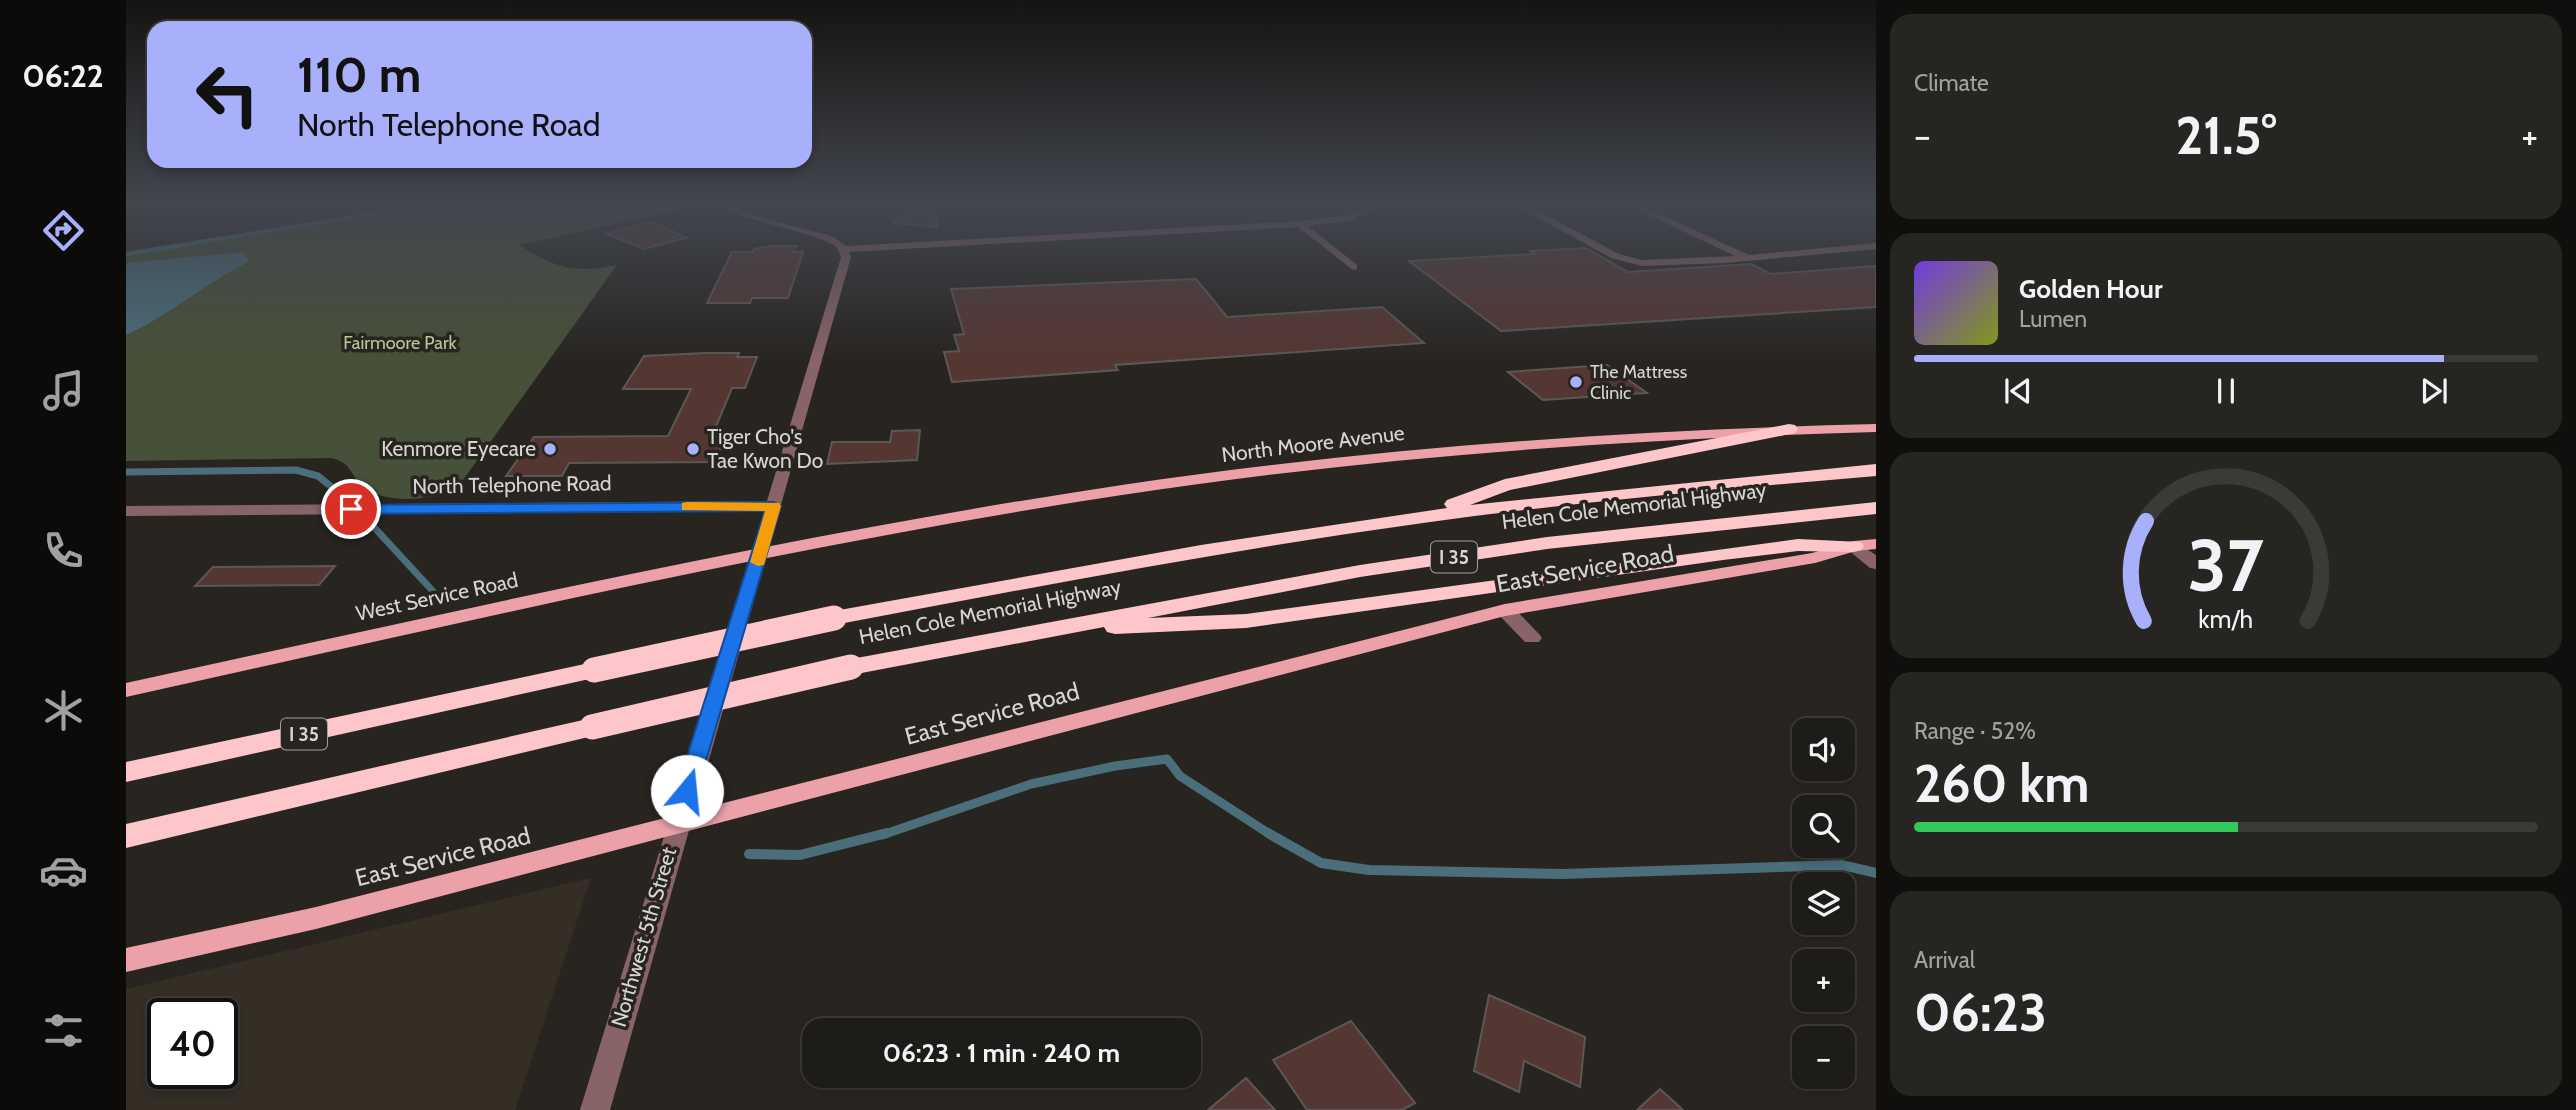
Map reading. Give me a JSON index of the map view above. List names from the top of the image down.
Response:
{
  "streets": {
    "highway": ["Helen Cole Memorial Highway", "I 35"],
    "main road": ["North Moore Avenue", "East Service Road", "West Service Road"],
    "street": ["North Telephone Road", "Northwest 5th Street"]
  },
  "crossings": [
    ["North Moore Avenue", "West Service Road"],
    ["North Moore Avenue", "Northwest 5th Street"],
    ["North Telephone Road", "Northwest 5th Street"],
    ["East Service Road", "Northwest 5th Street"],
    ["West Service Road", "Northwest 5th Street"]
  ],
  "parks": ["Fairmoore Park"],
  "places": ["The Mattress Clinic", "Kenmore Eyecare", "Tiger Cho's Tae Kwon Do"],
  "page": {
    "tabs": "06:22",
    "tile": [
      "Climate",
      ["Range · 52%", "260 km"],
      ["Arrival", "06:23"]
    ],
    "turn": ["110 m", "North Telephone Road"],
    "heat": ["−", "21.5°", "+"],
    "song": ["Golden Hour", "Lumen"],
    "map_buttons": ["+", "−"],
    "limit": "40",
    "trip": "06:23 · 1 min · 240 m",
    "gauge": ["37", "km/h"]
  }
}
